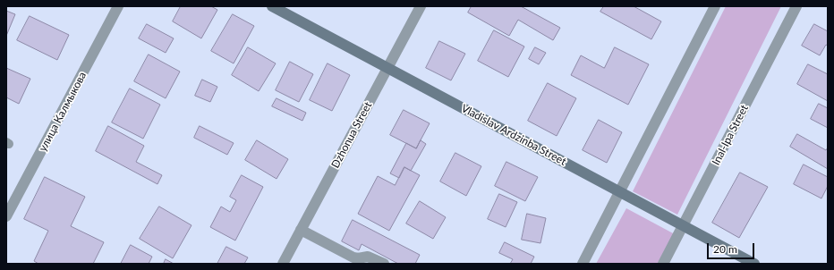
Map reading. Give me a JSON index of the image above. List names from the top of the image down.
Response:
{
  "streets": {
    "main road": ["Vladislav Ardzinba Street"],
    "street": ["улица Калмыкова", "Dzhonua Street", "Inal-Ipa Street"]
  },
  "crossings": [
    ["Dzhonua Street", "Vladislav Ardzinba Street"],
    ["Vladislav Ardzinba Street", "Inal-Ipa Street"]
  ],
  "scale_bar": "20 m"
}
